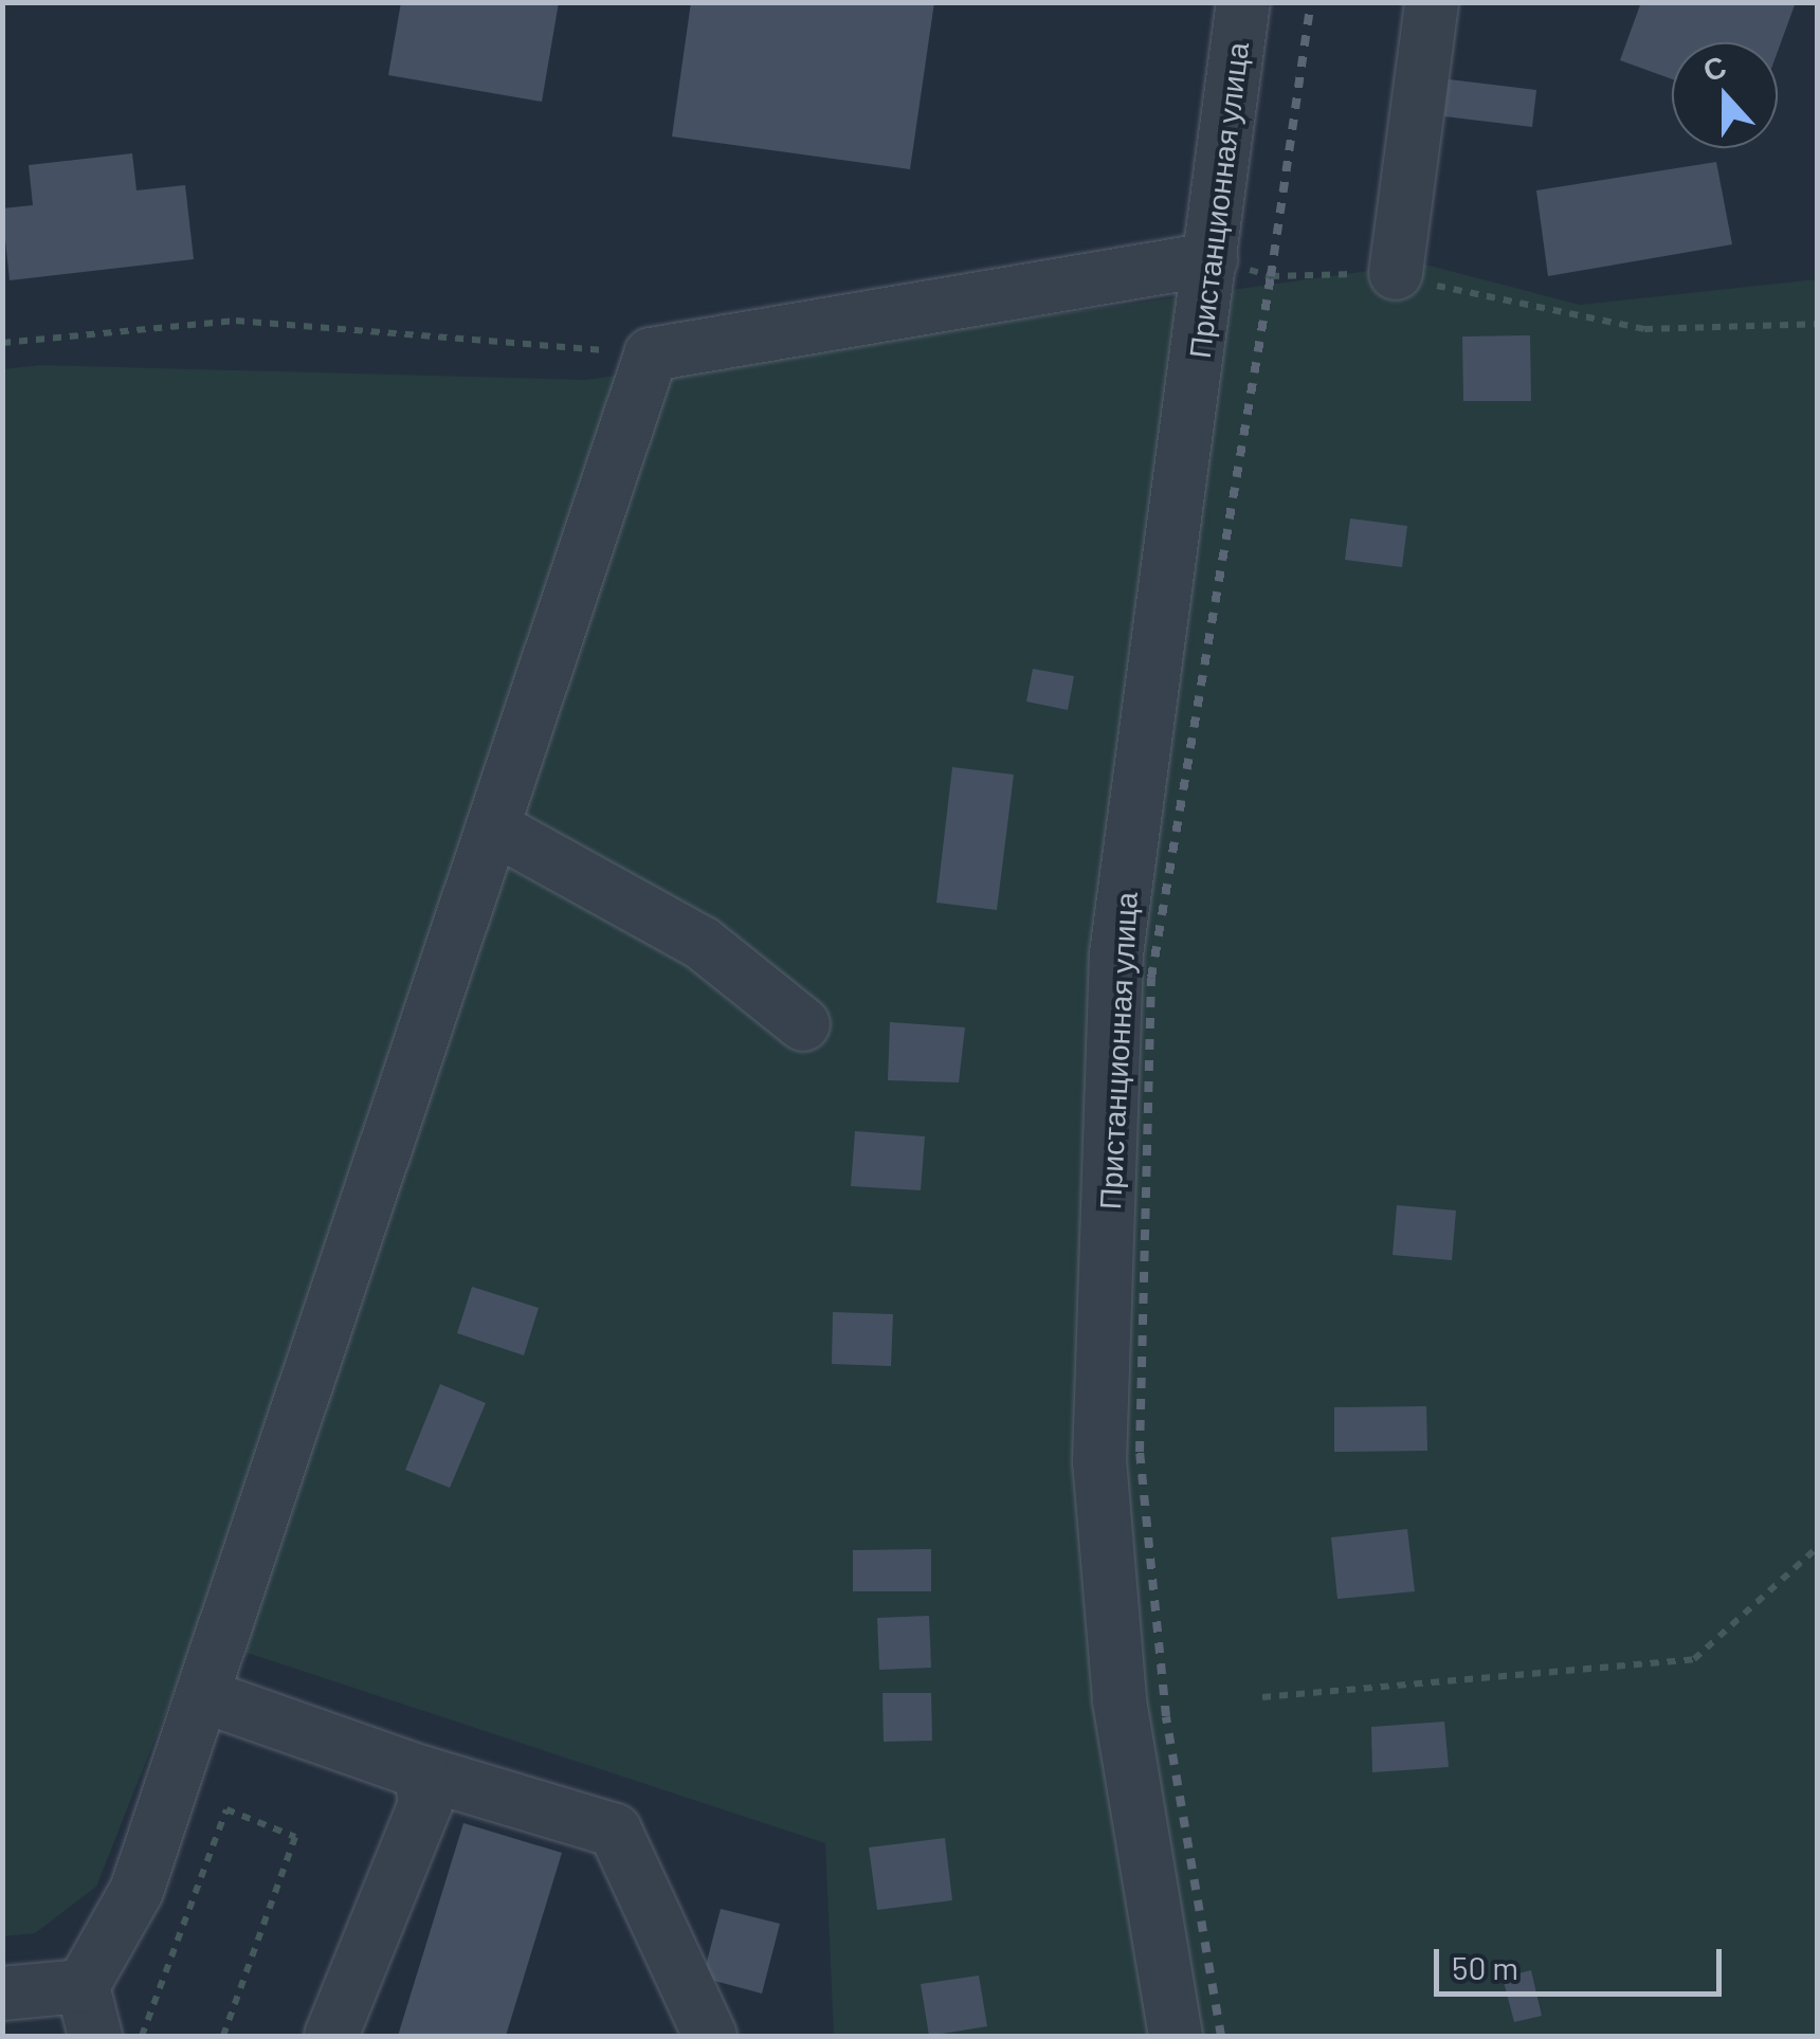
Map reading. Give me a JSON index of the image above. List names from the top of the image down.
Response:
{
  "streets": {
    "street": ["Пристанционная улица"]
  },
  "scale_bar": "50 m",
  "north": "top"
}
